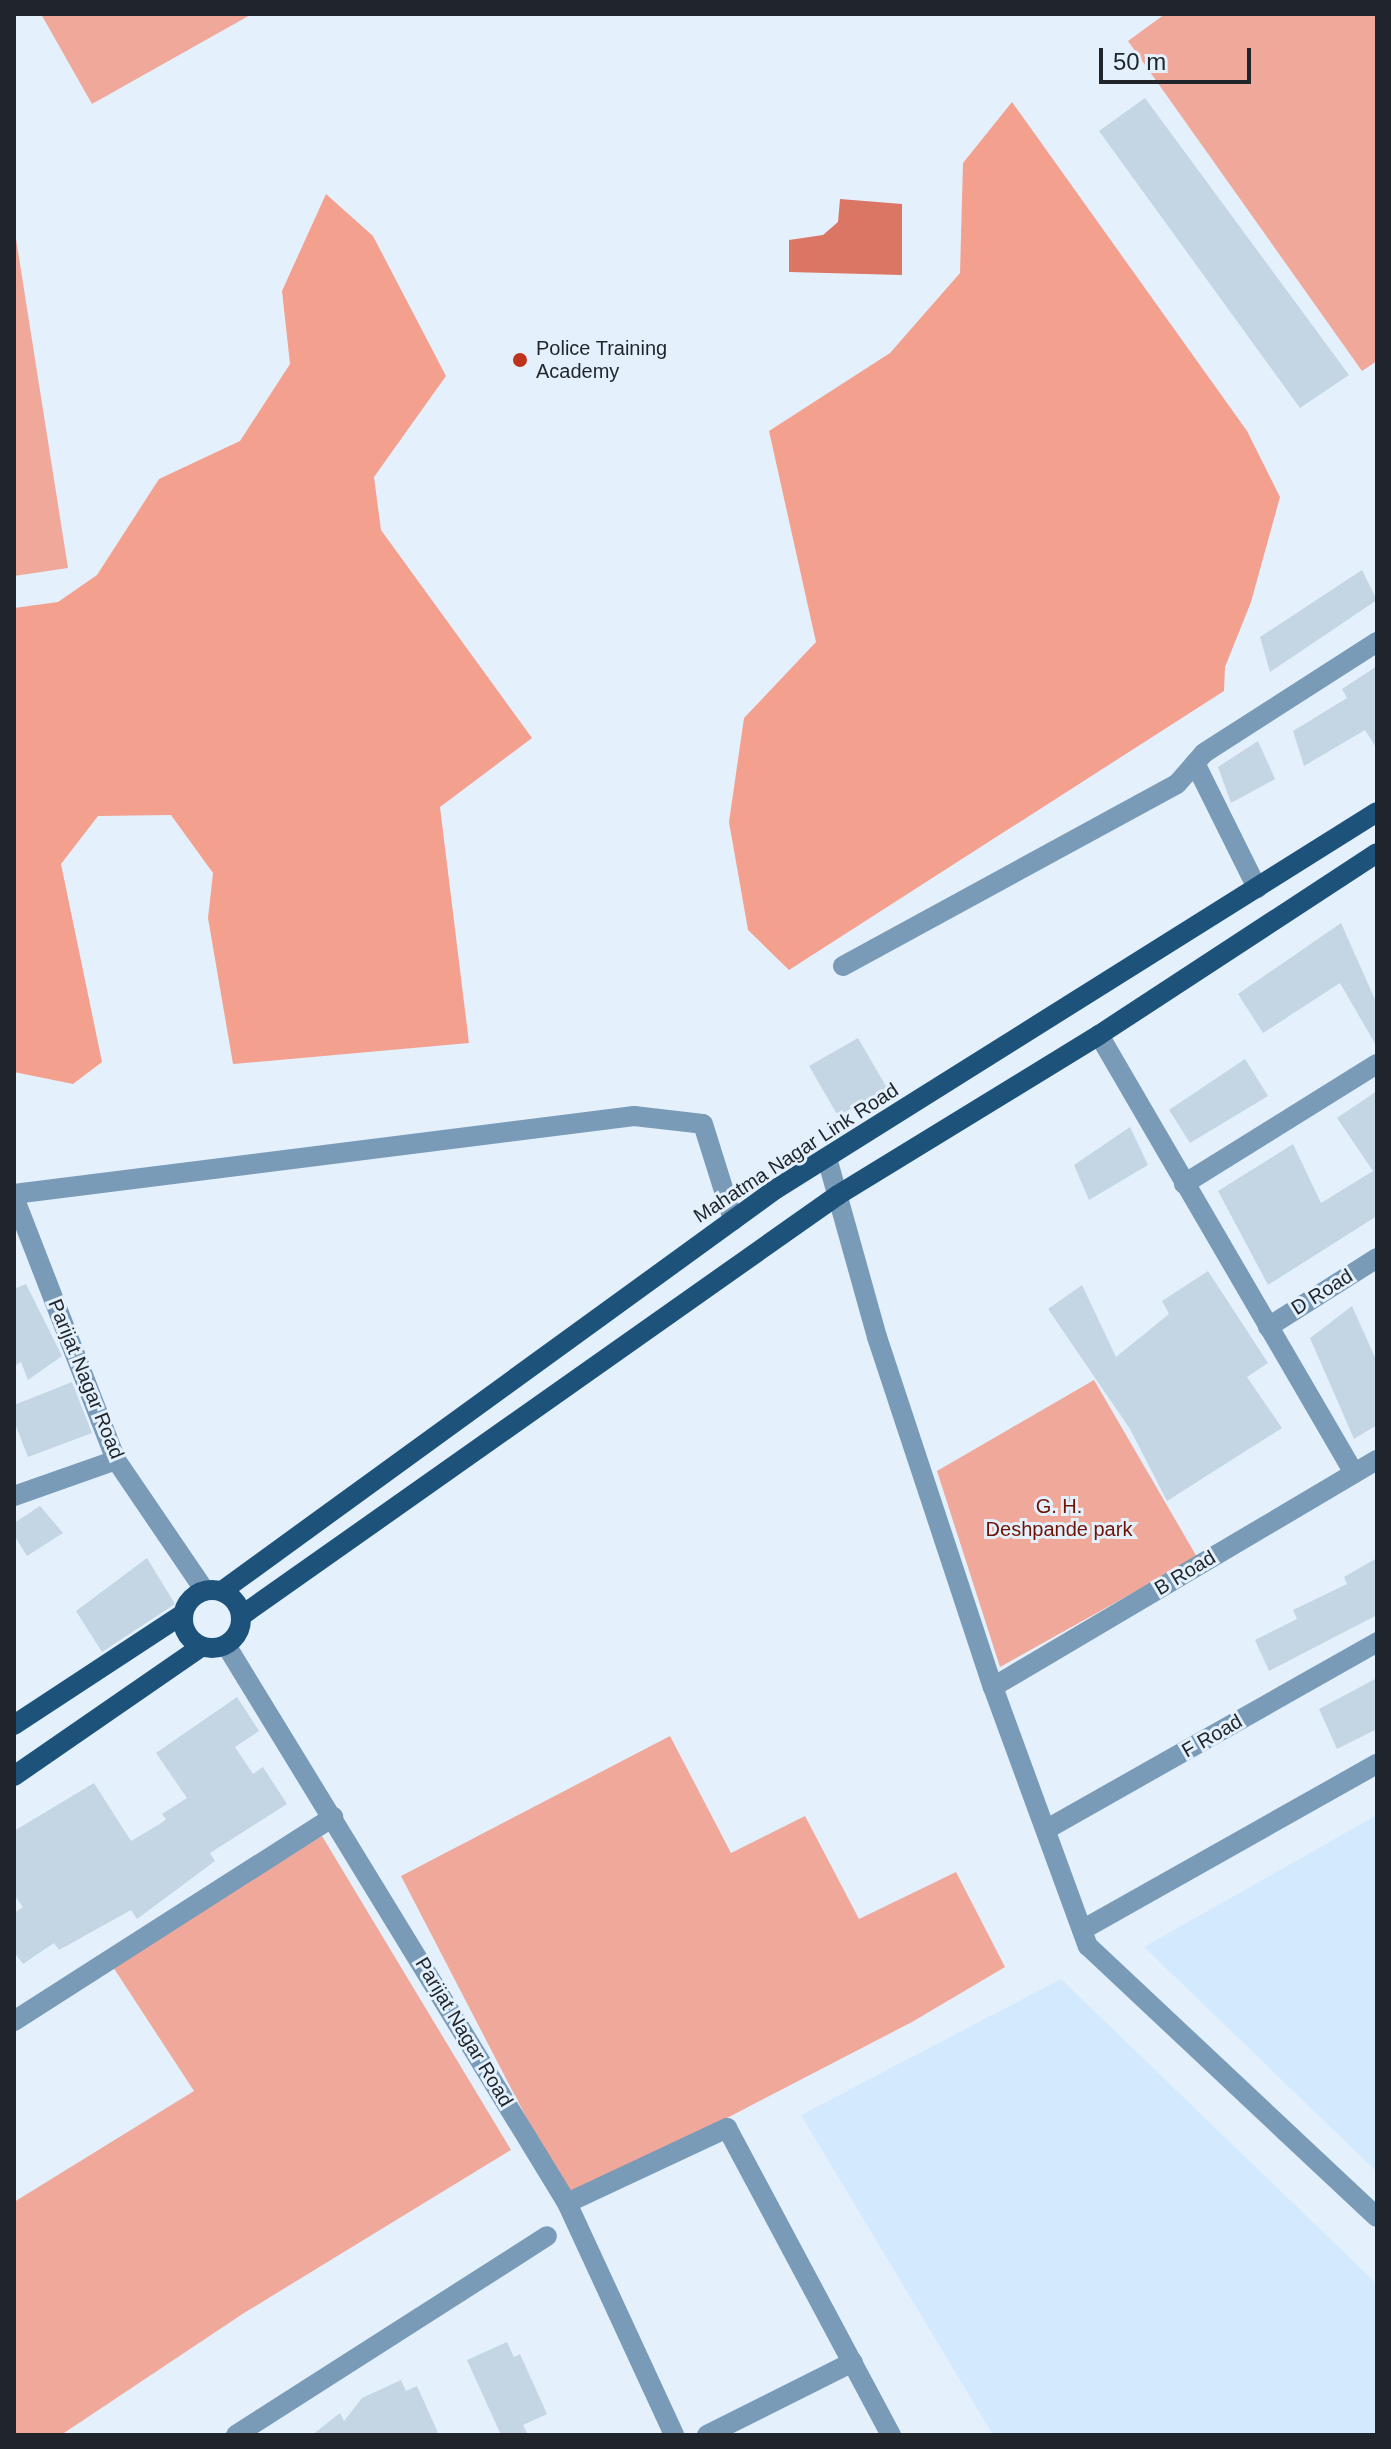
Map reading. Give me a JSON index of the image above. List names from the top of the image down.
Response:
{
  "streets": {
    "main road": ["Mahatma Nagar Link Road"],
    "street": [
      "D Road",
      "Parijat Nagar Road",
      "B Road",
      "F Road"
    ]
  },
  "crossings": [
    ["Mahatma Nagar Link Road", "Parijat Nagar Road"]
  ],
  "parks": ["G. H. Deshpande park"],
  "places": ["Police Training Academy"],
  "scale_bar": "50 m"
}
